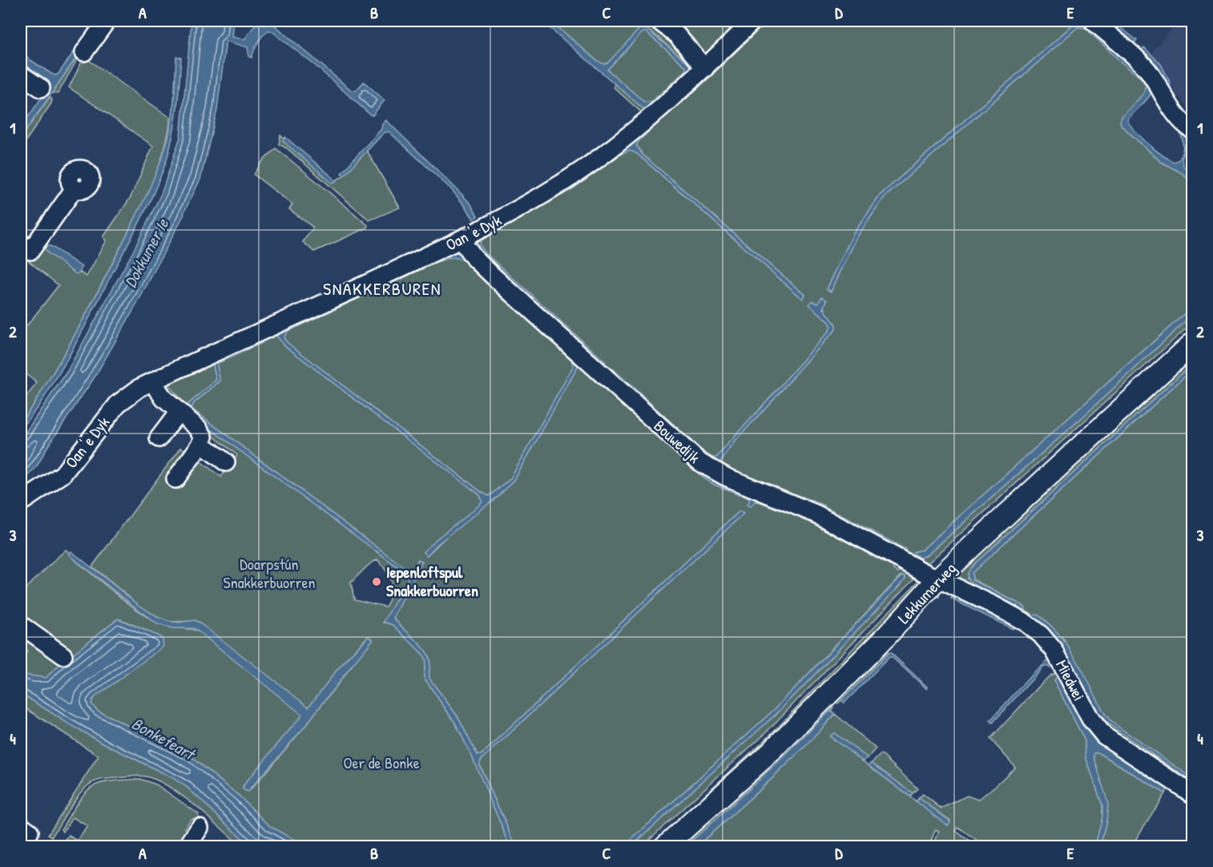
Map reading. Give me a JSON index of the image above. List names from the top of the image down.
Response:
{
  "streets": {
    "main road": ["Lekkumerweg"],
    "street": ["Oan 'e Dyk", "Bouwedijk", "Miedwei"]
  },
  "crossings": [
    ["Oan 'e Dyk", "Bouwedijk"],
    ["Bouwedijk", "Lekkumerweg"],
    ["Bouwedijk", "Miedwei"],
    ["Lekkumerweg", "Miedwei"]
  ],
  "districts": ["SNAKKERBUREN"],
  "water": ["Dokkumer Ie", "Bonkefeart"],
  "parks": ["Doarpstún Snakkerbuorren", "Oer de Bonke"],
  "places": ["Iepenloftspul Snakkerbuorren"],
  "grid": {
    "columns": [
      "A",
      "B",
      "C",
      "D",
      "E"
    ],
    "rows": [
      "1",
      "2",
      "3",
      "4"
    ]
  }
}
